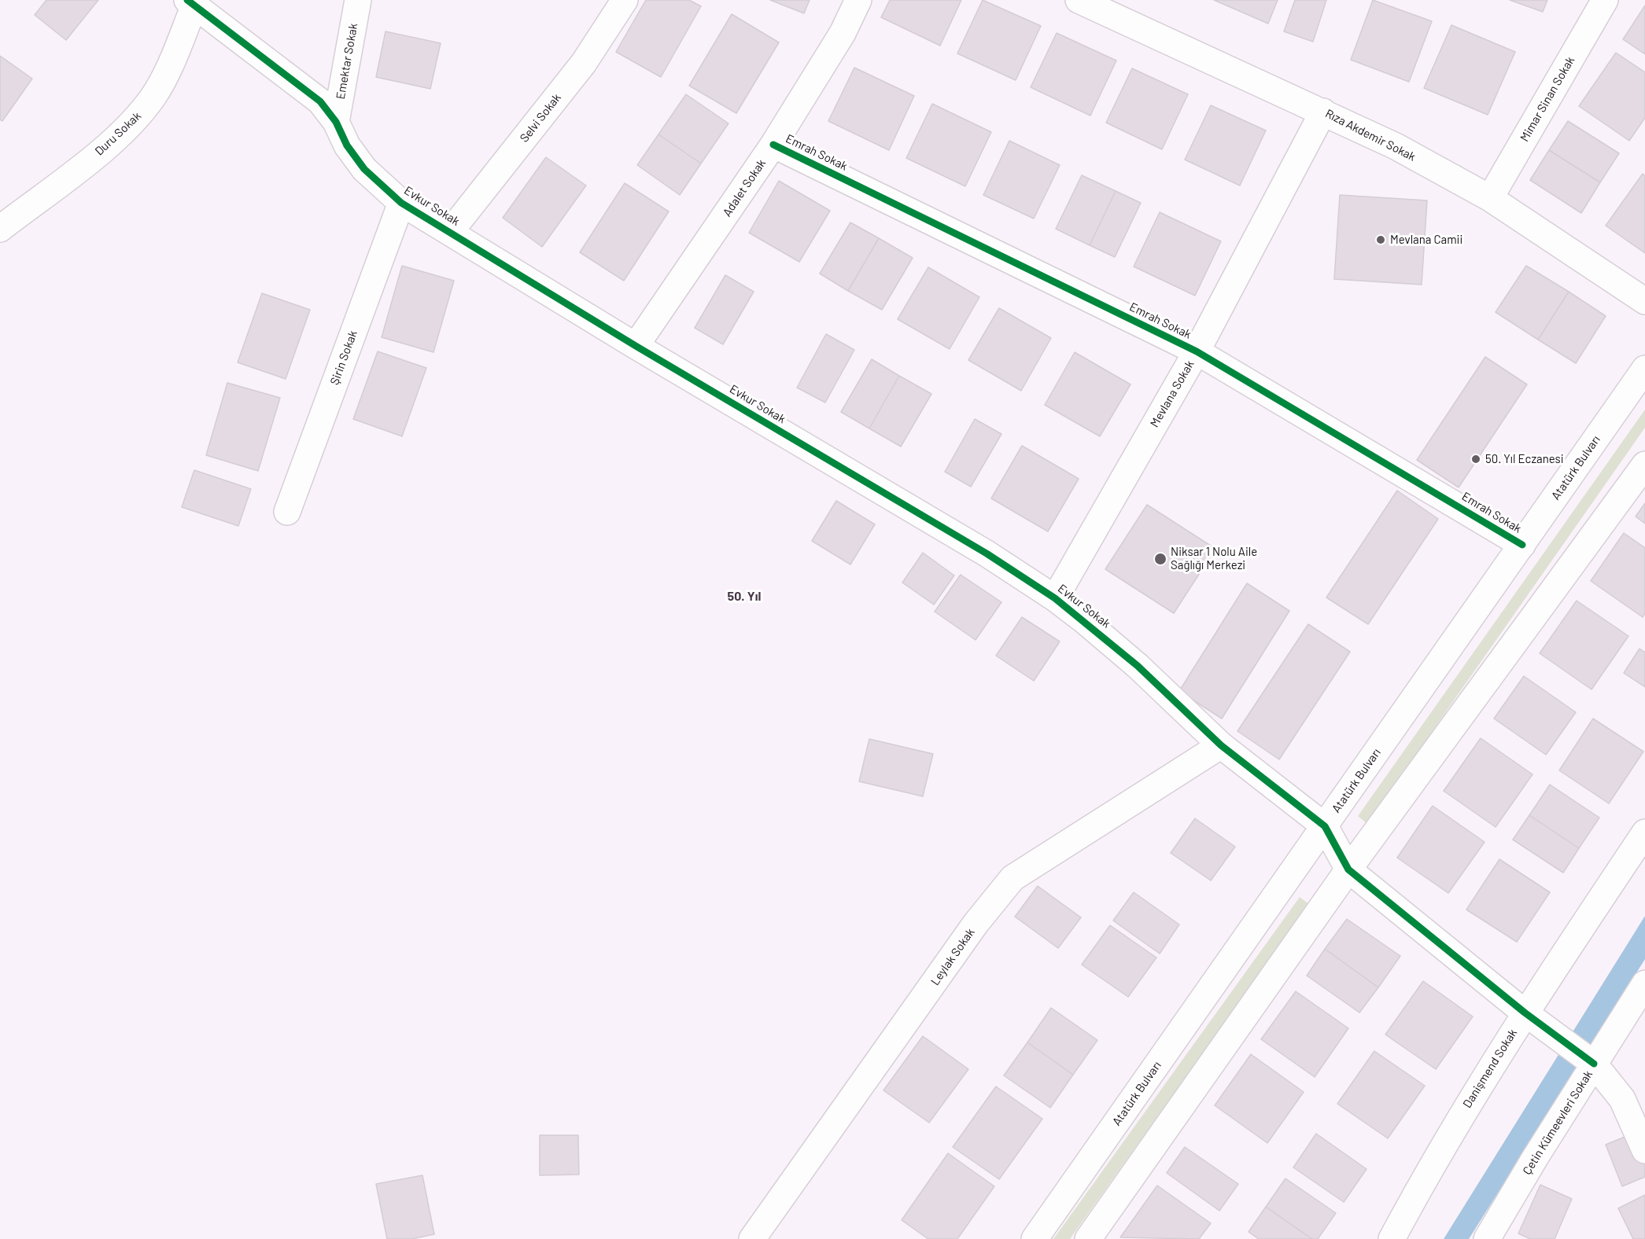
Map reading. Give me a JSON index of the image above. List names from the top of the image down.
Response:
{
  "streets": {
    "street": [
      "Emektar Sokak",
      "Mimar Sinan Sokak",
      "Selvi Sokak",
      "Duru Sokak",
      "Rıza Akdemir Sokak",
      "Emrah Sokak",
      "Adalet Sokak",
      "Evkur Sokak",
      "Şirin Sokak",
      "Mevlana Sokak",
      "Atatürk Bulvarı",
      "Leylak Sokak",
      "Danişmend Sokak",
      "Çetin Kümeevleri Sokak"
    ]
  },
  "crossings": [
    ["Emektar Sokak", "Evkur Sokak"],
    ["Mimar Sinan Sokak", "Rıza Akdemir Sokak"],
    ["Selvi Sokak", "Evkur Sokak"],
    ["Duru Sokak", "Evkur Sokak"],
    ["Rıza Akdemir Sokak", "Mevlana Sokak"],
    ["Emrah Sokak", "Adalet Sokak"],
    ["Emrah Sokak", "Mevlana Sokak"],
    ["Emrah Sokak", "Atatürk Bulvarı"],
    ["Adalet Sokak", "Evkur Sokak"],
    ["Evkur Sokak", "Şirin Sokak"],
    ["Evkur Sokak", "Mevlana Sokak"],
    ["Evkur Sokak", "Atatürk Bulvarı"],
    ["Evkur Sokak", "Leylak Sokak"]
  ],
  "districts": ["50. Yıl"],
  "places": ["Mevlana Camii", "50. Yıl Eczanesi", "Niksar 1 Nolu Aile Sağlığı Merkezi"]
}
